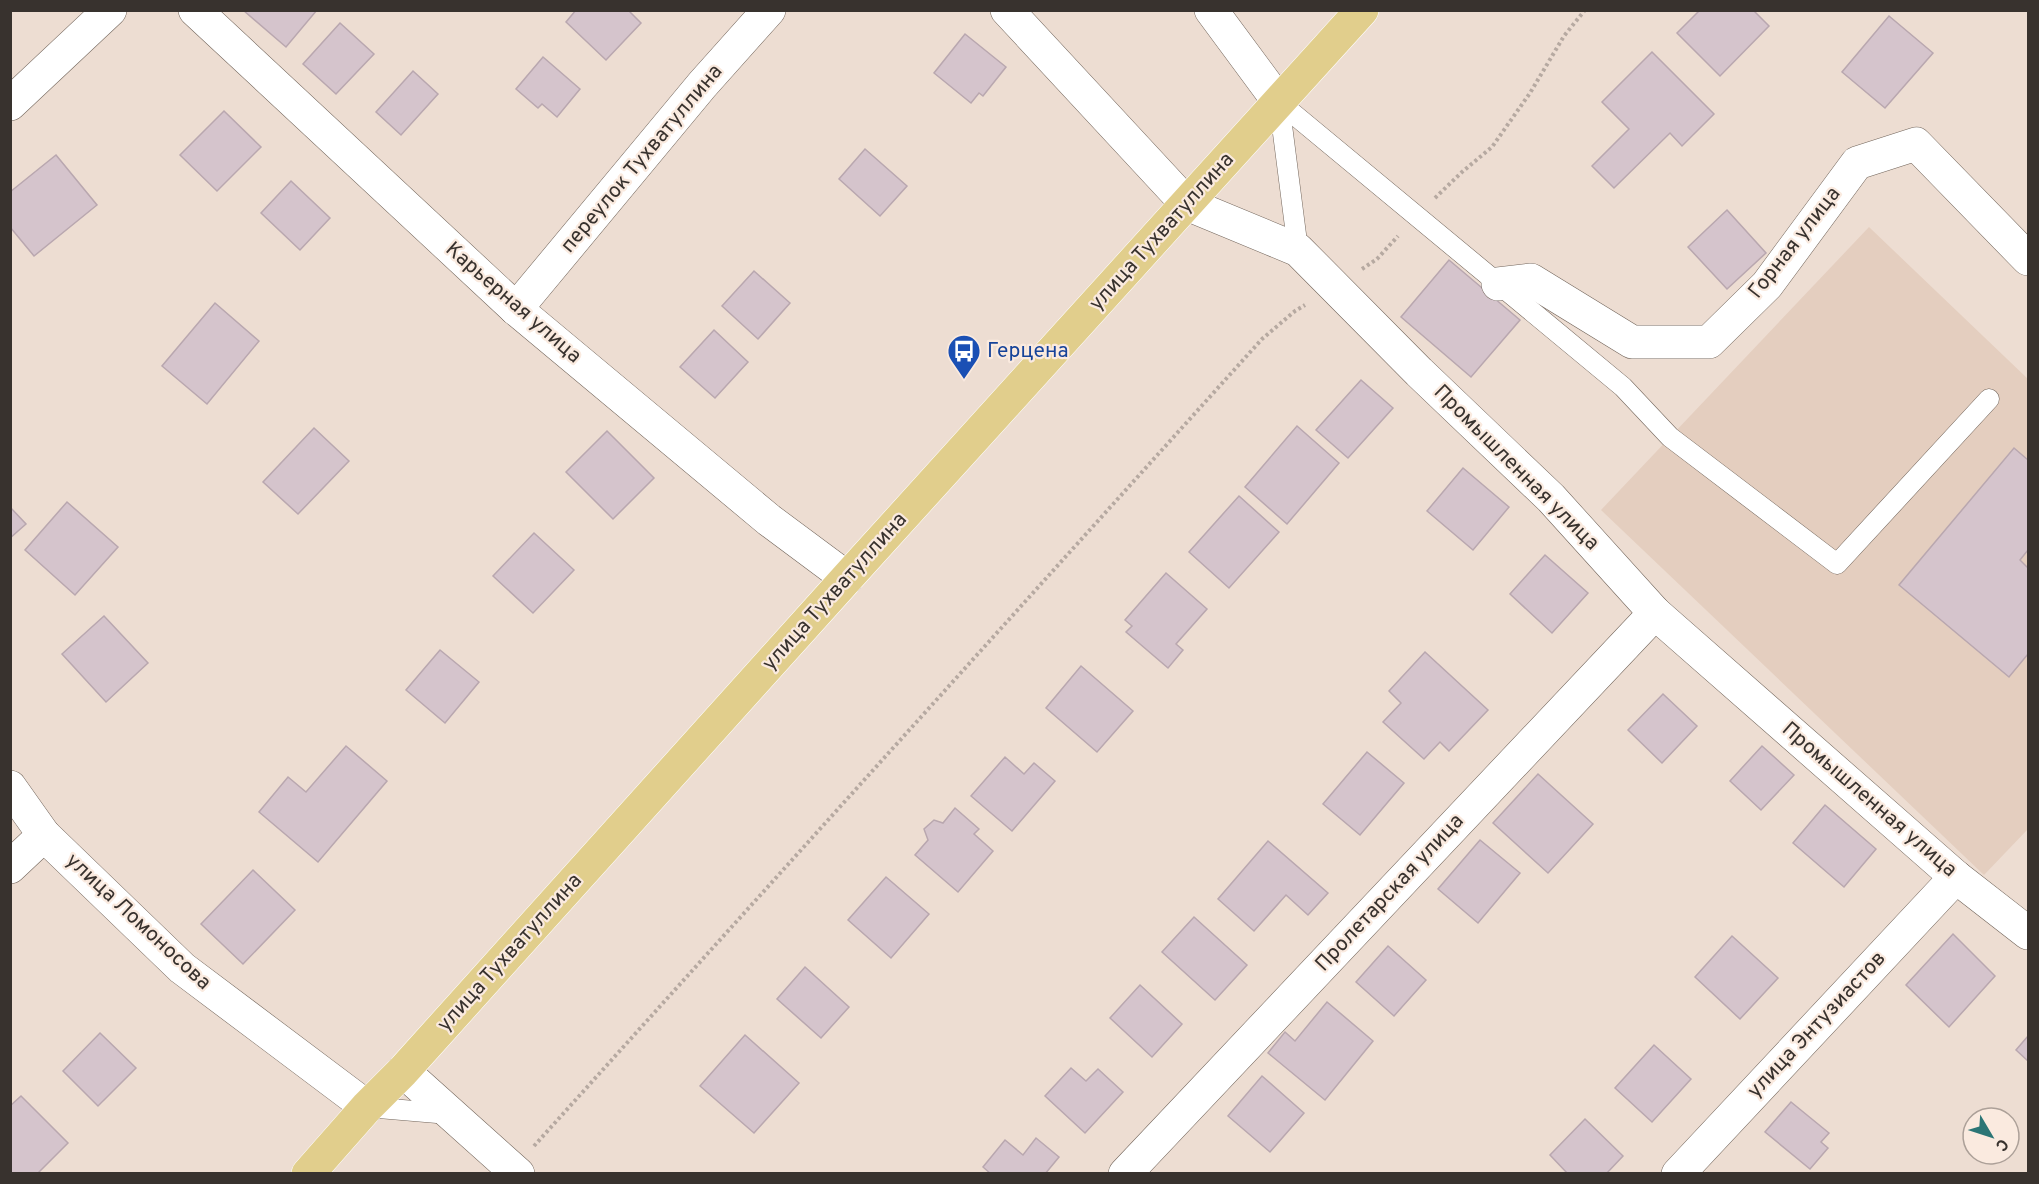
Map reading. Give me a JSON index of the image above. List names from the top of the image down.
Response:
{
  "streets": {
    "main road": ["улица Тухватуллина"],
    "street": [
      "переулок Тухватуллина",
      "Горная улица",
      "Карьерная улица",
      "Промышленная улица",
      "Пролетарская улица",
      "улица Ломоносова",
      "улица Энтузиастов"
    ]
  },
  "crossings": [
    ["переулок Тухватуллина", "Карьерная улица"],
    ["улица Тухватуллина", "Карьерная улица"],
    ["улица Тухватуллина", "Промышленная улица"],
    ["улица Тухватуллина", "улица Ломоносова"],
    ["Промышленная улица", "Пролетарская улица"],
    ["Промышленная улица", "улица Энтузиастов"]
  ],
  "places": {
    "bus stop": ["Герцена"]
  },
  "north": "bottom right"
}
